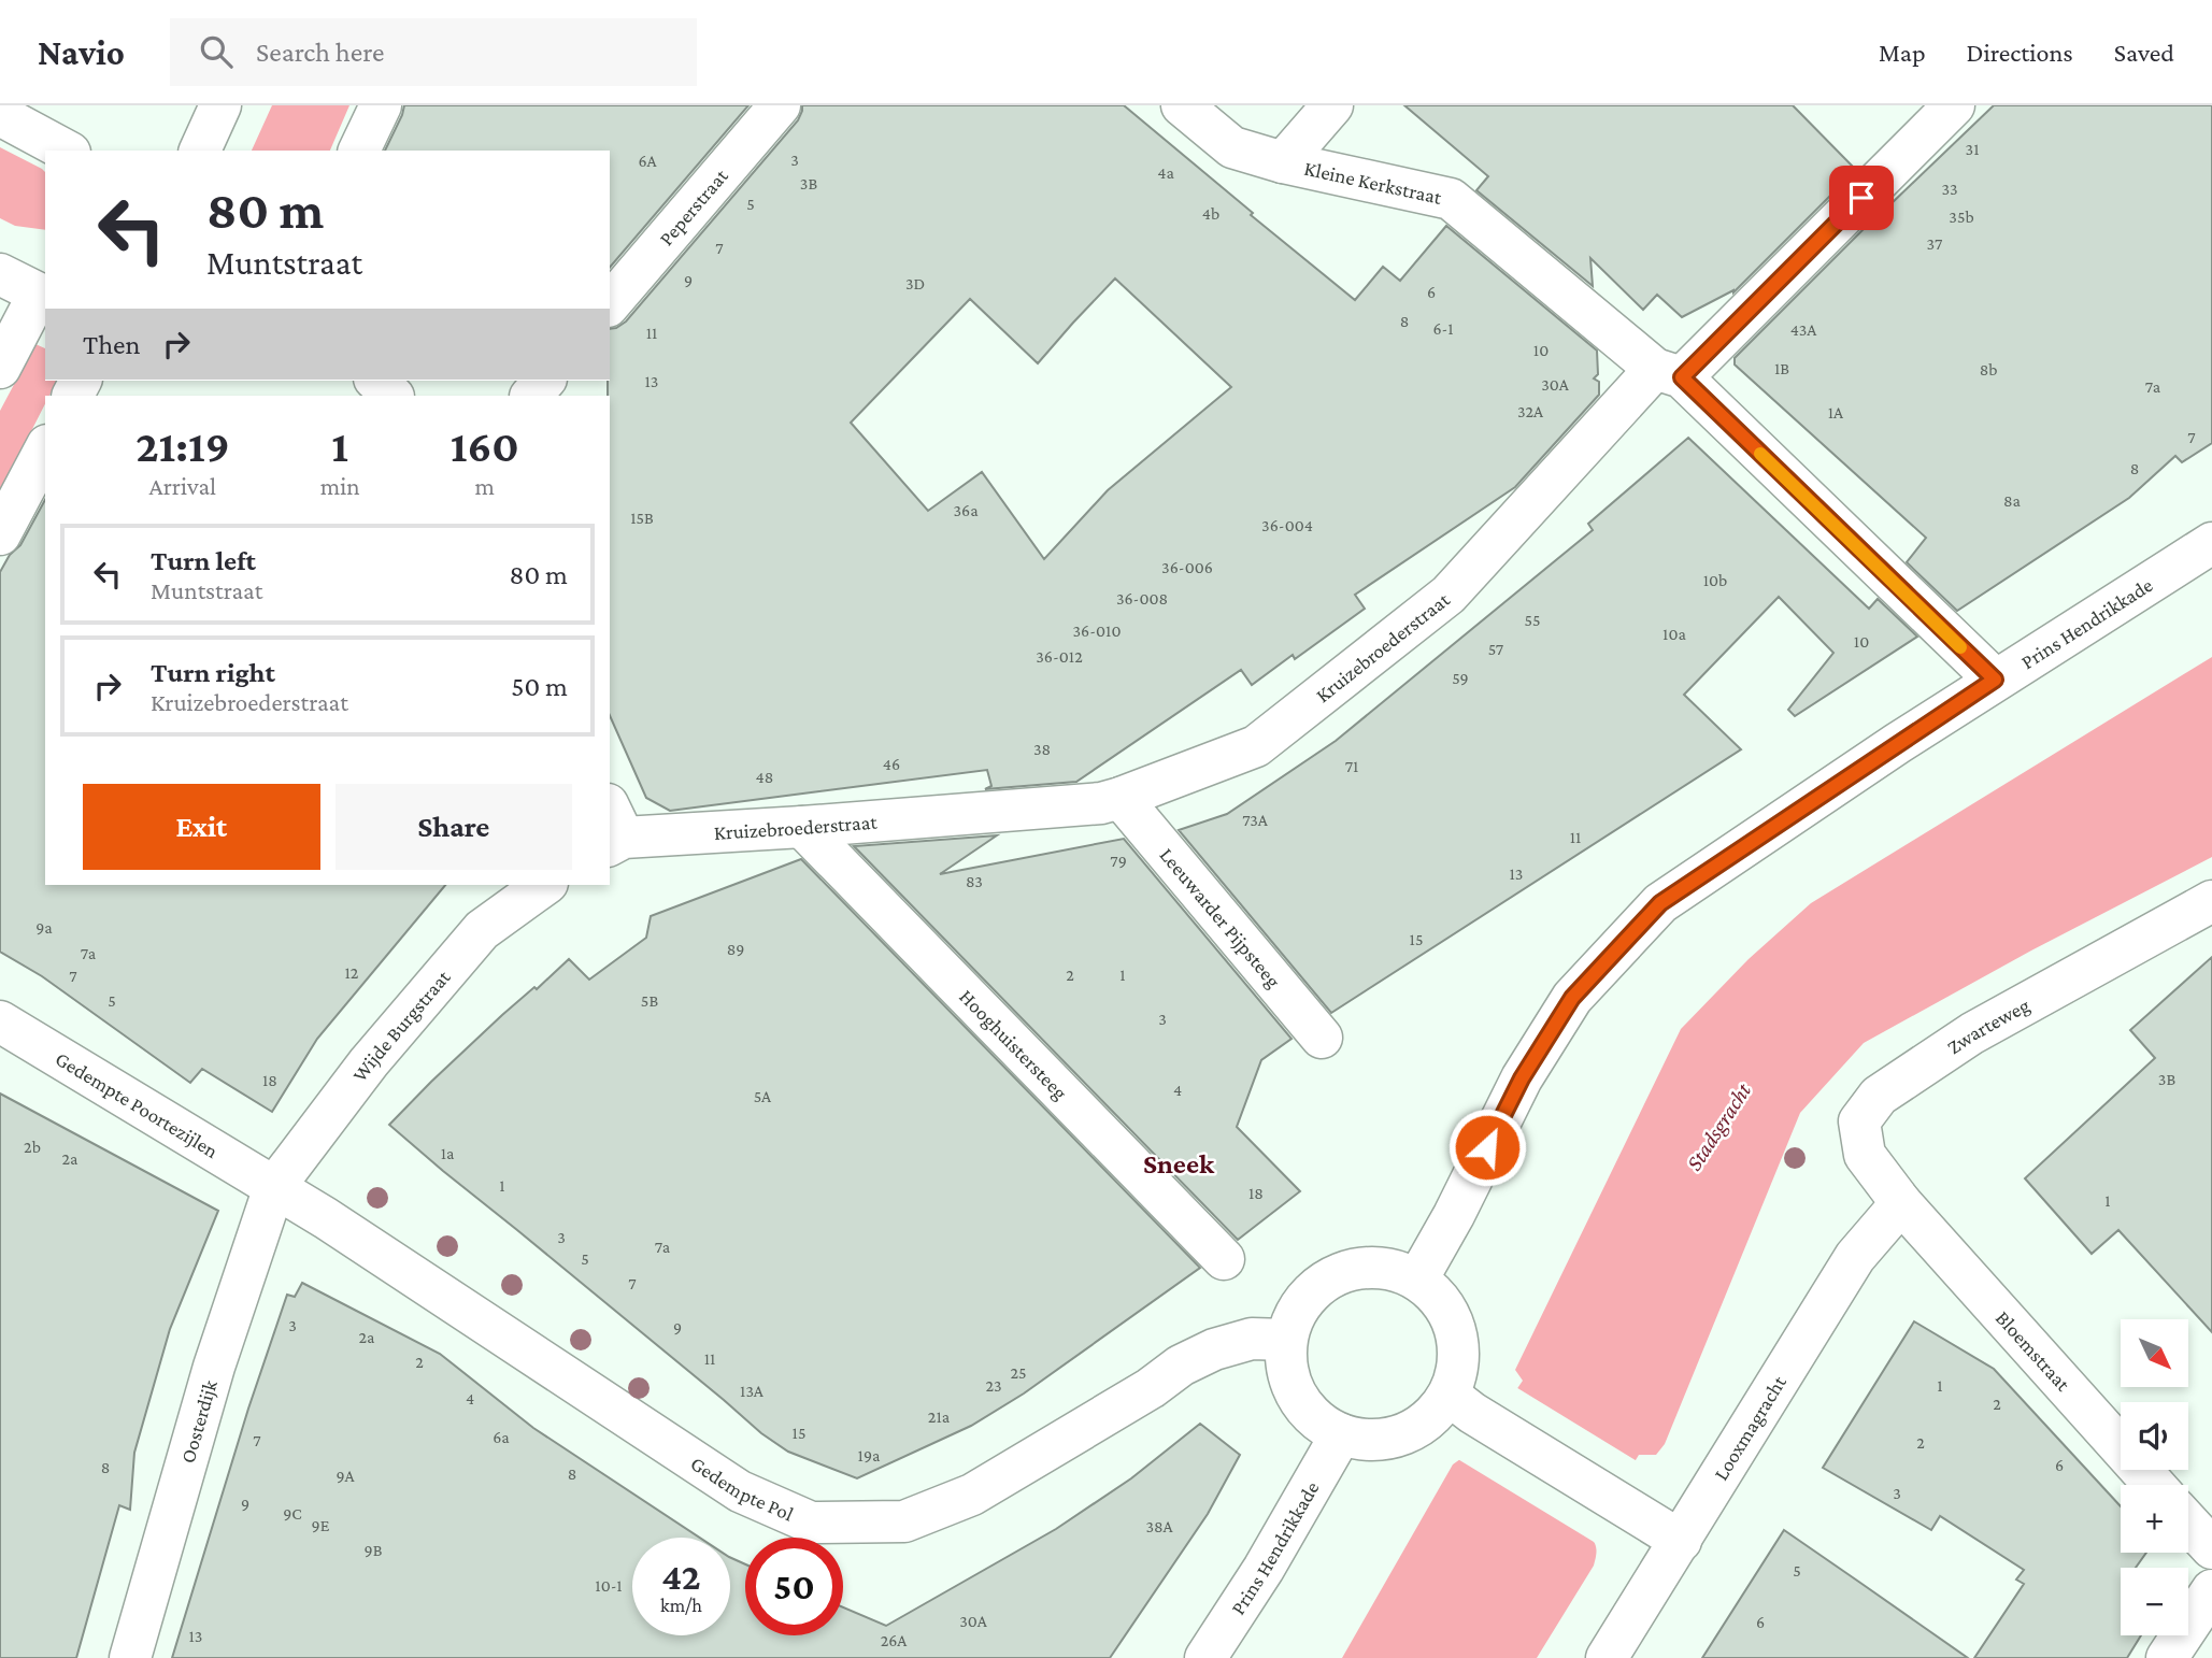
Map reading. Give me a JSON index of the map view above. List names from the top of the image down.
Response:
{
  "streets": {
    "street": [
      "Kleine Kerkstraat",
      "Peperstraat",
      "Prins Hendrikkade",
      "Kruizebroederstraat",
      "Leeuwarder Pijpsteeg",
      "Wijde Burgstraat",
      "Zwarteweg",
      "Hooghuistersteeg",
      "Gedempte Poortezijlen",
      "Bloemstraat",
      "Oosterdijk",
      "Looxmagracht",
      "Gedempte Pol"
    ]
  },
  "crossings": [
    ["Kleine Kerkstraat", "Prins Hendrikkade"],
    ["Kleine Kerkstraat", "Kruizebroederstraat"],
    ["Prins Hendrikkade", "Gedempte Pol"],
    ["Kruizebroederstraat", "Leeuwarder Pijpsteeg"],
    ["Kruizebroederstraat", "Hooghuistersteeg"],
    ["Wijde Burgstraat", "Gedempte Poortezijlen"],
    ["Wijde Burgstraat", "Oosterdijk"],
    ["Wijde Burgstraat", "Gedempte Pol"],
    ["Zwarteweg", "Bloemstraat"],
    ["Zwarteweg", "Looxmagracht"],
    ["Gedempte Poortezijlen", "Oosterdijk"],
    ["Gedempte Poortezijlen", "Gedempte Pol"],
    ["Bloemstraat", "Looxmagracht"],
    ["Oosterdijk", "Gedempte Pol"]
  ],
  "districts": ["Sneek"],
  "water": ["Stadsgracht"],
  "house_numbers": [
    "31",
    "3",
    "6A",
    "4a",
    "3B",
    "33",
    "5",
    "4b",
    "35b",
    "37",
    "7",
    "9",
    "3D",
    "6",
    "8",
    "6-1",
    "43A",
    "11",
    "10",
    "1B",
    "8b",
    "13",
    "30A",
    "7a",
    "32A",
    "1A",
    "7",
    "8",
    "8a",
    "36a",
    "15B",
    "36-004",
    "36-006",
    "10b",
    "36-008",
    "55",
    "36-010",
    "10a",
    "10",
    "57",
    "36-012",
    "59",
    "38",
    "46",
    "71",
    "48",
    "73A",
    "11",
    "79",
    "13",
    "83",
    "9a",
    "15",
    "89",
    "7a",
    "12",
    "2",
    "1",
    "7",
    "5",
    "5B",
    "3",
    "3B",
    "18",
    "4",
    "5A",
    "2b",
    "1a",
    "2a",
    "1",
    "18",
    "1",
    "3",
    "7a",
    "5",
    "7",
    "3",
    "9",
    "2a",
    "11",
    "2",
    "25",
    "23",
    "1",
    "13A",
    "4",
    "2",
    "21a",
    "15",
    "6a",
    "7",
    "2",
    "19a",
    "6",
    "8",
    "8",
    "9A",
    "3",
    "9",
    "9C",
    "9E",
    "38A",
    "9B",
    "5",
    "10-1",
    "30A",
    "6",
    "13",
    "26A"
  ],
  "north": "bottom right",
  "page": {
    "header": "Navio",
    "search": "Search here",
    "nav": ["Map", "Directions", "Saved"],
    "turn": ["80 m", "Muntstraat"],
    "then": "Then",
    "eta": [
      "21:19",
      "Arrival",
      "1",
      "min",
      "160",
      "m"
    ],
    "list": [
      {
        "name": "Turn left",
        "note": "Muntstraat",
        "value": "80 m"
      },
      {
        "name": "Turn right",
        "note": "Kruizebroederstraat",
        "value": "50 m"
      }
    ],
    "buttons": ["Exit", "Share"],
    "map_buttons": ["+", "−"],
    "speed": "42 km/h",
    "limit": "50"
  }
}
